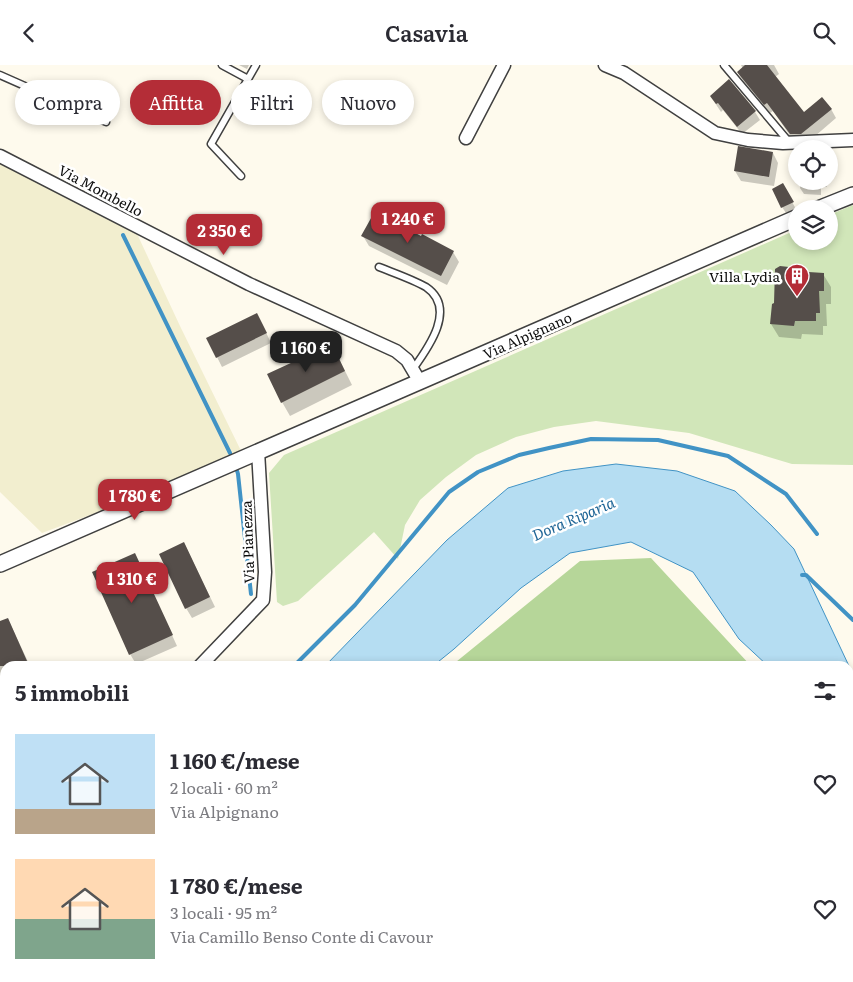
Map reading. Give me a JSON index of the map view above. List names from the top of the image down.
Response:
{
  "streets": {
    "street": ["Via Mombello", "Via Alpignano", "Via Pianezza"]
  },
  "crossings": [
    ["Via Mombello", "Via Alpignano"],
    ["Via Alpignano", "Via Pianezza"]
  ],
  "water": ["Dora Riparia"],
  "places": {
    "building": ["Villa Lydia"]
  },
  "page": {
    "header": "Casavia",
    "chip": [
      "Compra",
      "Affitta",
      "Filtri",
      "Nuovo"
    ],
    "price": [
      "1 240 €",
      "2 350 €",
      "1 160 €",
      "1 780 €",
      "1 310 €"
    ],
    "heading": "5 immobili",
    "list": [
      {
        "name": "1 160 €/mese",
        "note": "2 locali · 60 m² · Via Alpignano"
      },
      {
        "name": "1 780 €/mese",
        "note": "3 locali · 95 m² · Via Camillo Benso Conte di Cavour"
      }
    ]
  }
}
